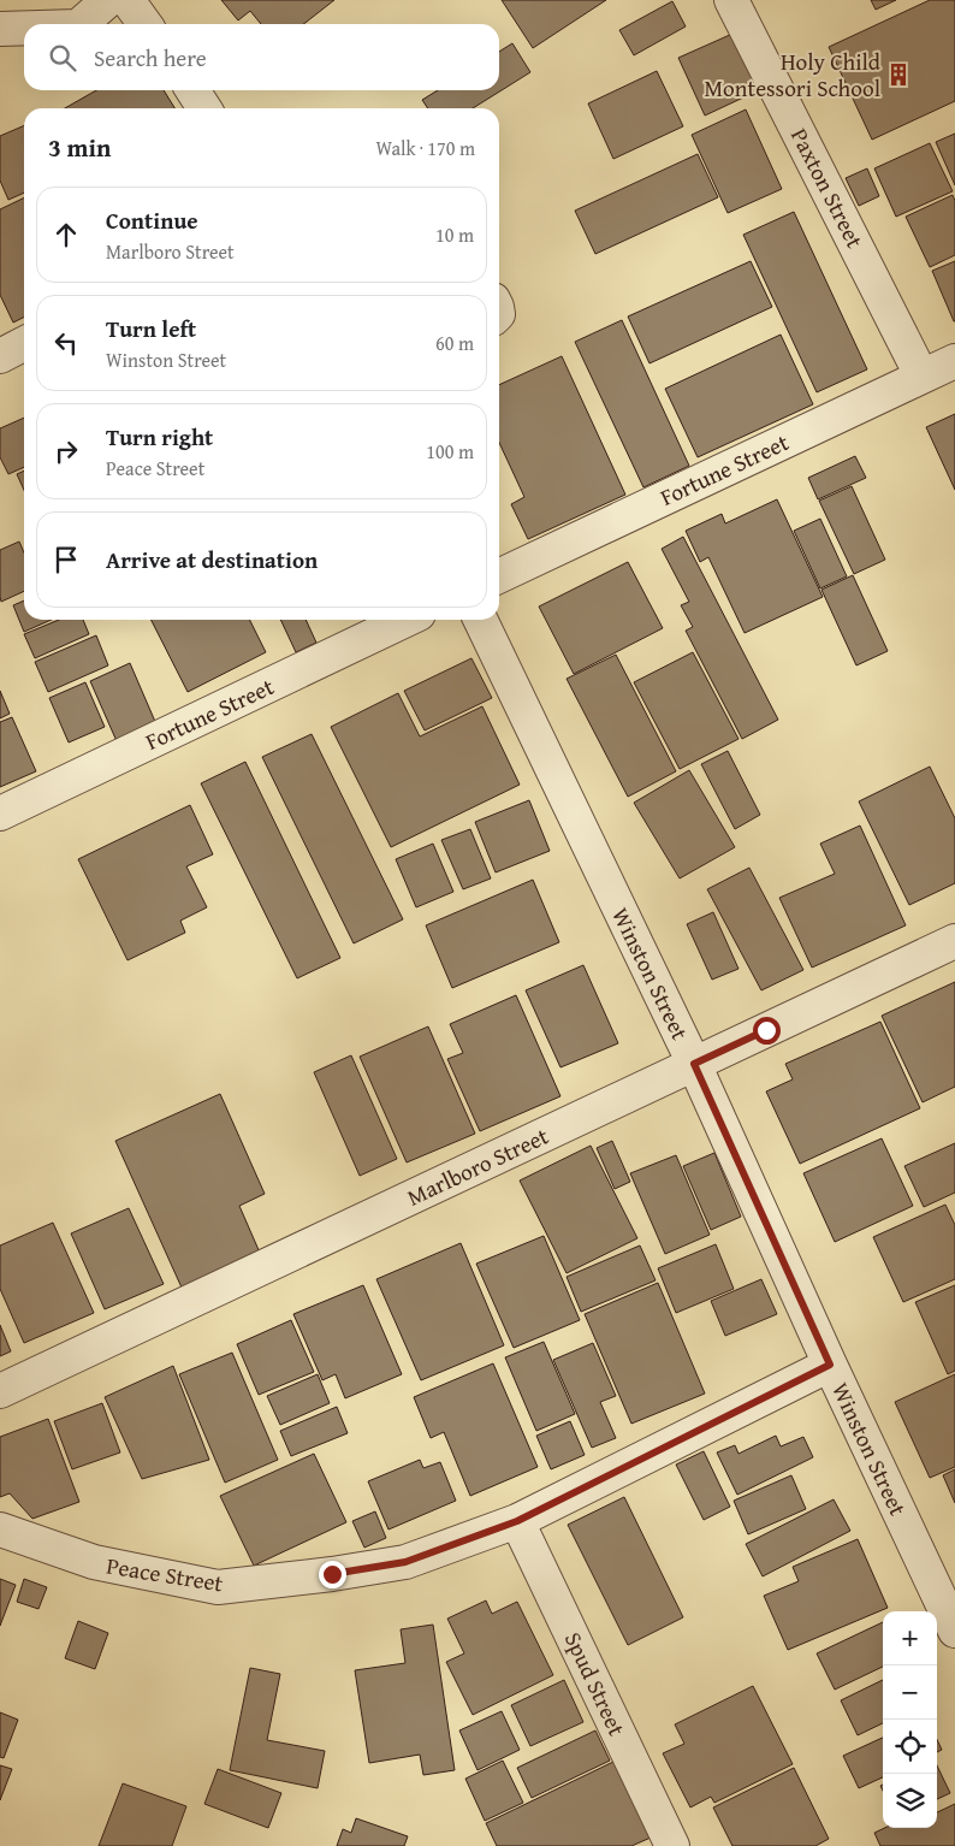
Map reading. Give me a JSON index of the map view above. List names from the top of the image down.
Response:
{
  "streets": {
    "street": [
      "Paxton Street",
      "Fortune Street",
      "Winston Street",
      "Marlboro Street",
      "Peace Street",
      "Spud Street"
    ]
  },
  "crossings": [
    ["Paxton Street", "Fortune Street"],
    ["Winston Street", "Marlboro Street"],
    ["Winston Street", "Peace Street"],
    ["Peace Street", "Spud Street"]
  ],
  "places": {
    "building": ["Holy Child Montessori School"]
  },
  "page": {
    "search": "Search here",
    "heading": ["3 min", "Walk · 170 m"],
    "list": [
      ["Continue", "Marlboro Street", "10 m"],
      ["Turn left", "Winston Street", "60 m"],
      ["Turn right", "Peace Street", "100 m"],
      "Arrive at destination"
    ],
    "map_buttons": ["+", "−"]
  }
}
